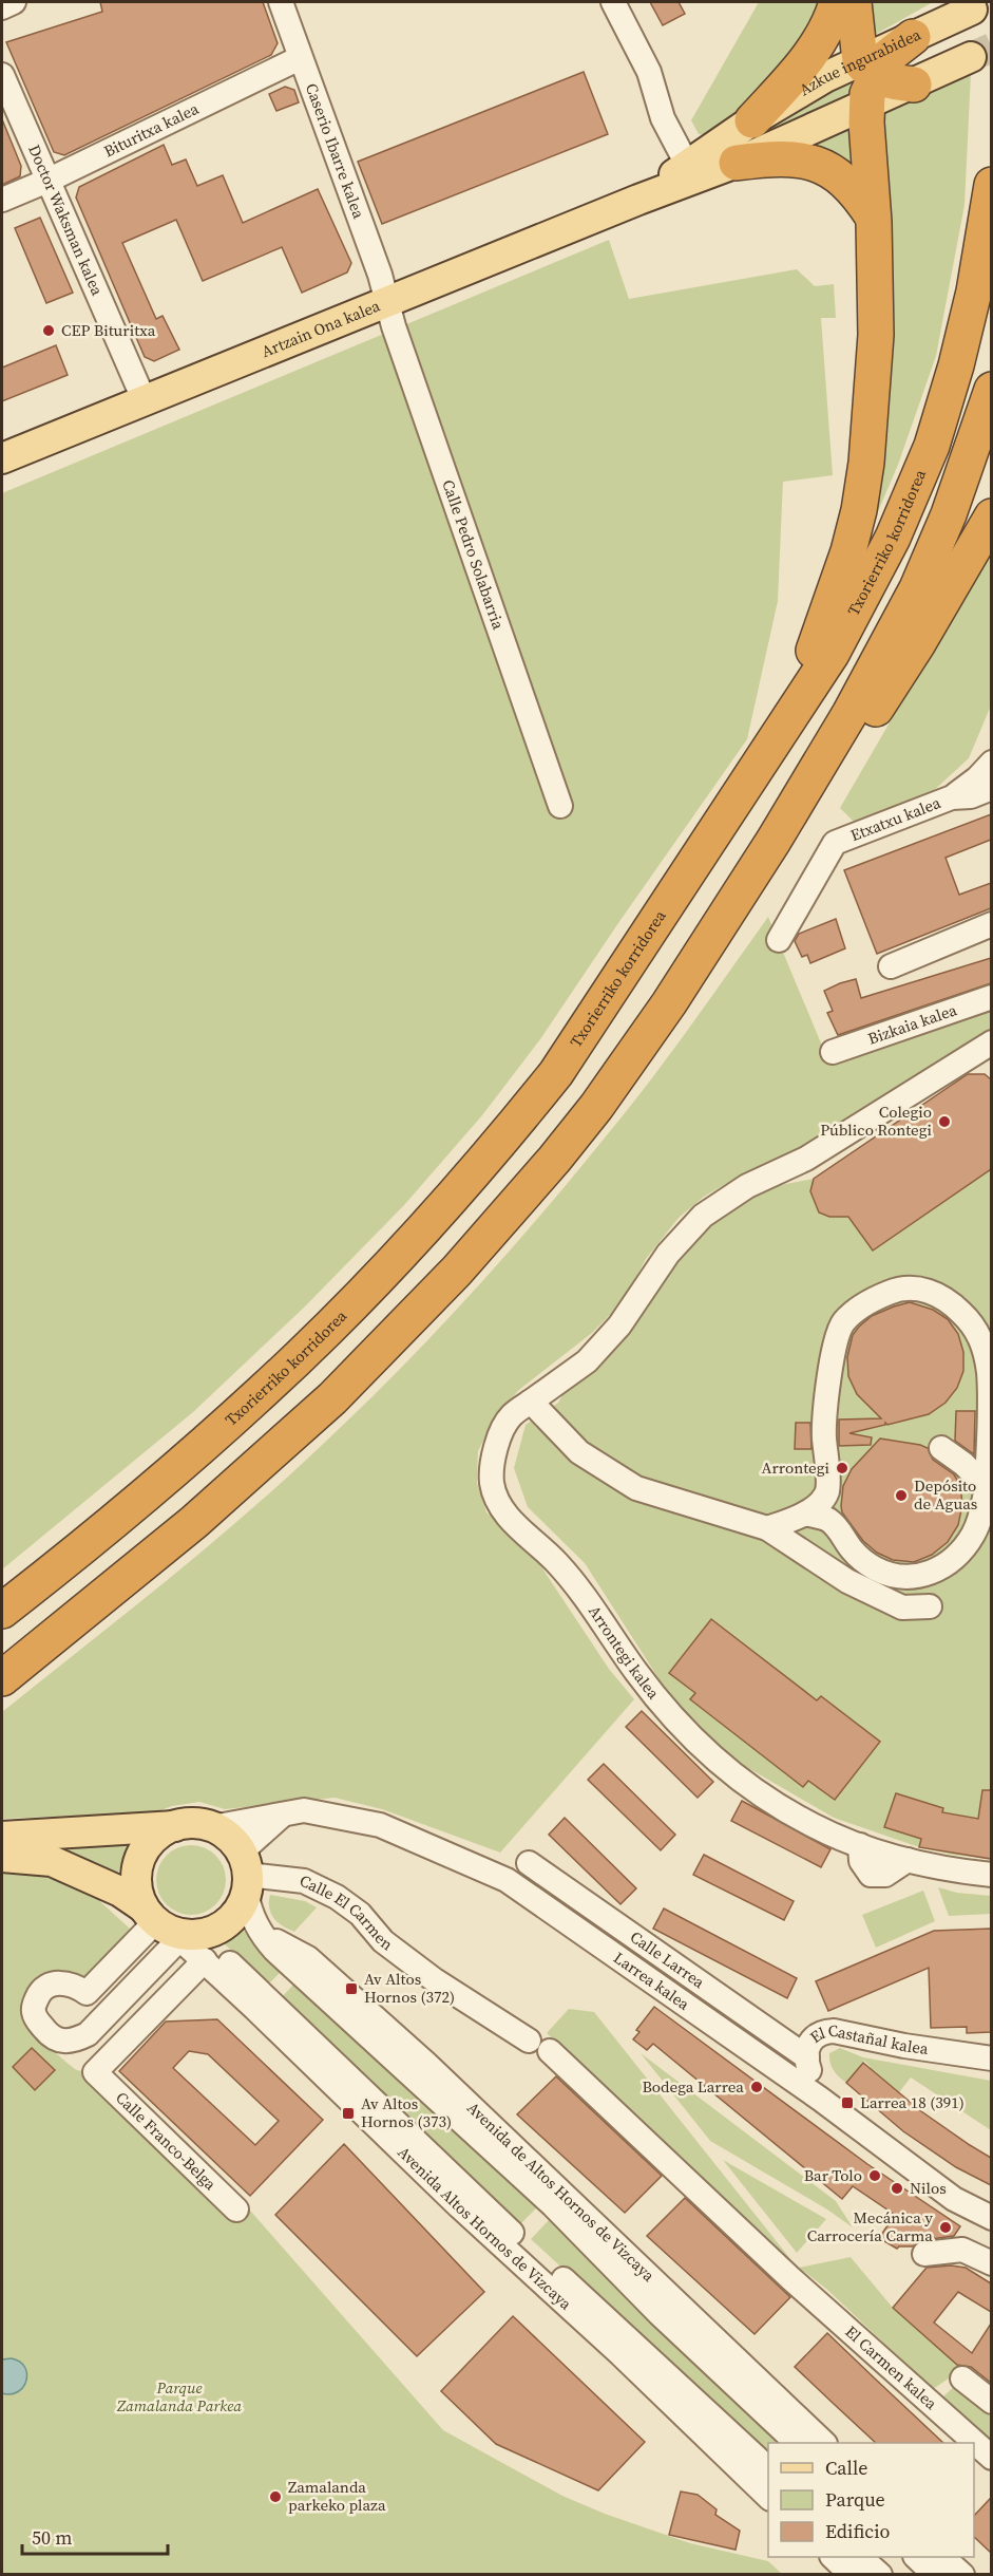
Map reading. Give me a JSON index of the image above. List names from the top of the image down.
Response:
{
  "streets": {
    "highway": ["Txorierriko korridorea"],
    "main road": ["Azkue ingurabidea", "Artzain Ona kalea"],
    "street": [
      "Bituritxa kalea",
      "Caserio Ibarre kalea",
      "Doctor Waksman kalea",
      "Calle Pedro Solabarria",
      "Etxatxu kalea",
      "Bizkaia kalea",
      "Arrontegi kalea",
      "Calle El Carmen",
      "Calle Larrea",
      "Larrea kalea",
      "El Castañal kalea",
      "Calle Franco-Belga",
      "Avenida de Altos Hornos de Vizcaya",
      "Avenida Altos Hornos de Vizcaya",
      "El Carmen kalea"
    ]
  },
  "crossings": [
    ["Azkue ingurabidea", "Artzain Ona kalea"],
    ["Bituritxa kalea", "Caserio Ibarre kalea"],
    ["Bituritxa kalea", "Doctor Waksman kalea"],
    ["Caserio Ibarre kalea", "Artzain Ona kalea"],
    ["Caserio Ibarre kalea", "Calle Pedro Solabarria"],
    ["Doctor Waksman kalea", "Artzain Ona kalea"],
    ["Artzain Ona kalea", "Calle Pedro Solabarria"],
    ["Calle El Carmen", "Larrea kalea"],
    ["Calle El Carmen", "Calle Franco-Belga"],
    ["Calle El Carmen", "Avenida de Altos Hornos de Vizcaya"],
    ["Calle El Carmen", "Avenida Altos Hornos de Vizcaya"],
    ["Calle Larrea", "El Castañal kalea"],
    ["Larrea kalea", "El Castañal kalea"],
    ["Larrea kalea", "Calle Franco-Belga"],
    ["Larrea kalea", "Avenida de Altos Hornos de Vizcaya"],
    ["Larrea kalea", "Avenida Altos Hornos de Vizcaya"],
    ["Calle Franco-Belga", "Avenida de Altos Hornos de Vizcaya"],
    ["Calle Franco-Belga", "Avenida Altos Hornos de Vizcaya"],
    ["Avenida de Altos Hornos de Vizcaya", "Avenida Altos Hornos de Vizcaya"]
  ],
  "parks": ["Parque Zamalanda Parkea"],
  "places": {
    "other": [
      "CEP Bituritxa",
      "Colegio Público Rontegi",
      "Arrontegi",
      "Depósito de Aguas",
      "Bodega Larrea",
      "Bar Tolo",
      "Nilos",
      "Mecánica y Carrocería Carma",
      "Zamalanda parkeko plaza"
    ],
    "transit": ["Av Altos Hornos (372)", "Larrea 18 (391)", "Av Altos Hornos (373)"]
  },
  "legend": ["Calle", "Parque", "Edificio"],
  "scale_bar": "50 m"
}
